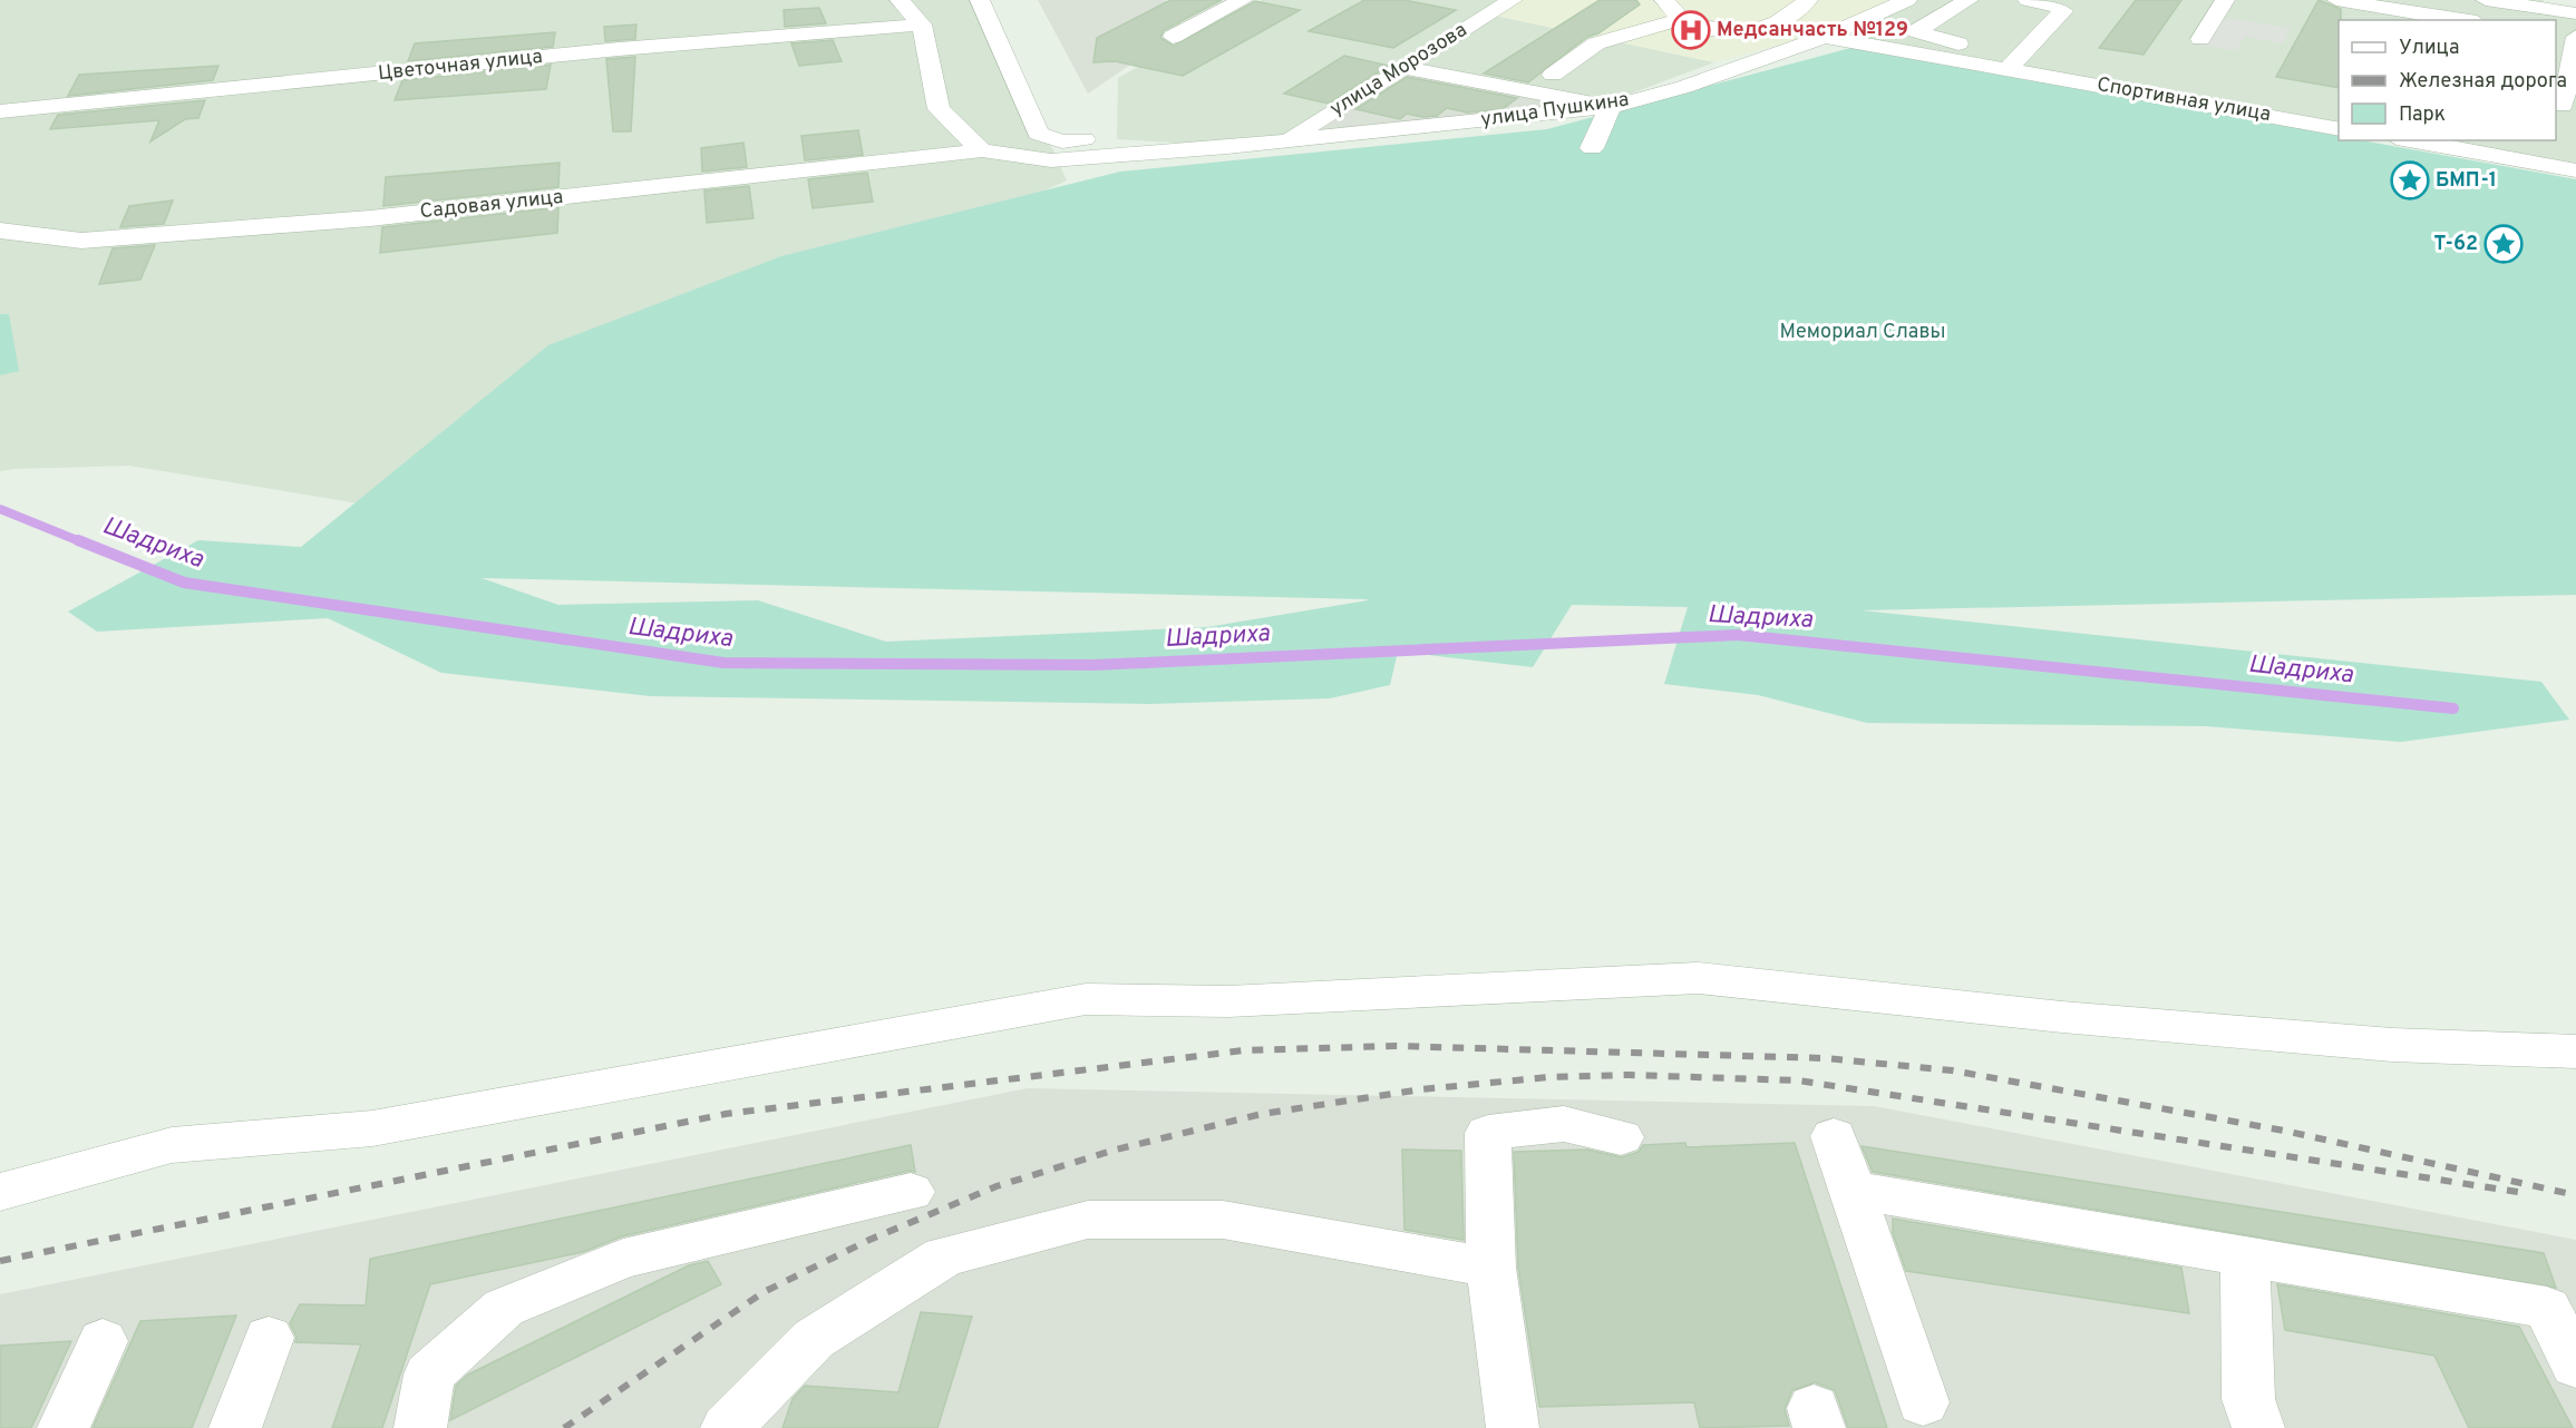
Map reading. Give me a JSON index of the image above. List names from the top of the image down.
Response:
{
  "streets": {
    "street": [
      "Цветочная улица",
      "улица Морозова",
      "Спортивная улица",
      "улица Пушкина",
      "Садовая улица"
    ]
  },
  "crossings": [
    ["улица Морозова", "улица Пушкина"],
    ["улица Пушкина", "Садовая улица"]
  ],
  "water": ["Шадриха"],
  "parks": ["Мемориал Славы"],
  "places": {
    "hospital": ["Медсанчасть №129"],
    "place": ["БМП-1", "Т-62"]
  },
  "legend": ["Улица", "Железная дорога", "Парк"]
}
